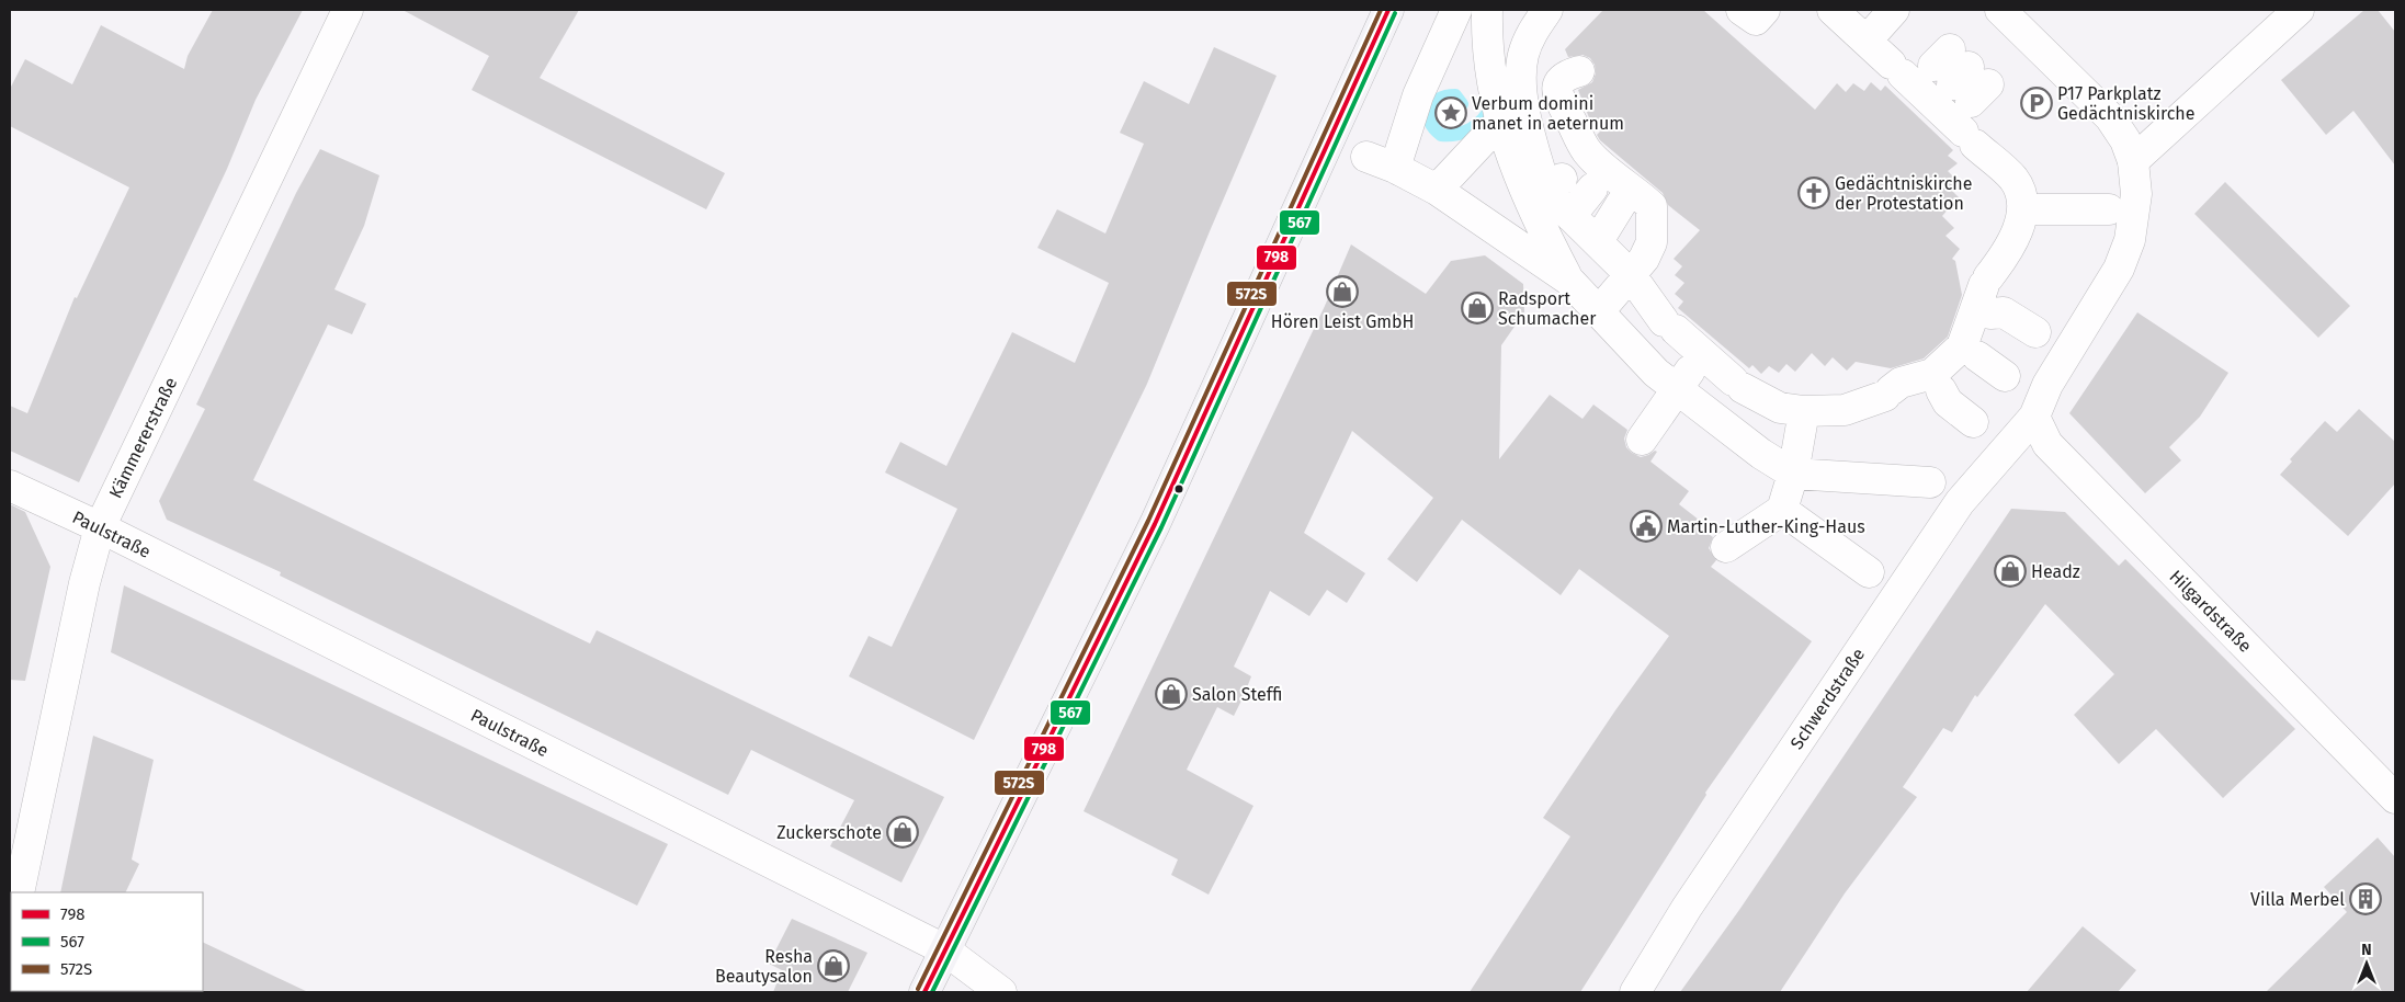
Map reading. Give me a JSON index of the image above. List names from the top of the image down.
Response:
{
  "streets": {
    "street": [
      "Kämmererstraße",
      "Paulstraße",
      "Hilgardstraße",
      "Schwerdstraße"
    ]
  },
  "crossings": [
    ["Kämmererstraße", "Paulstraße"],
    ["Hilgardstraße", "Schwerdstraße"]
  ],
  "places": {
    "parking": ["P17 Parkplatz Gedächtniskirche"],
    "place": ["Verbum domini manet in aeternum"],
    "church": ["Gedächtniskirche der Protestation"],
    "shop": [
      "Hören Leist GmbH",
      "Radsport Schumacher",
      "Headz",
      "Salon Steffi",
      "Zuckerschote",
      "Resha Beautysalon"
    ],
    "public building": ["Martin-Luther-King-Haus"],
    "building": ["Villa Merbel"]
  },
  "lines": ["transit line 798", "transit line 572S", "transit line 567"],
  "legend": ["798", "567", "572S"],
  "north": "top"
}
